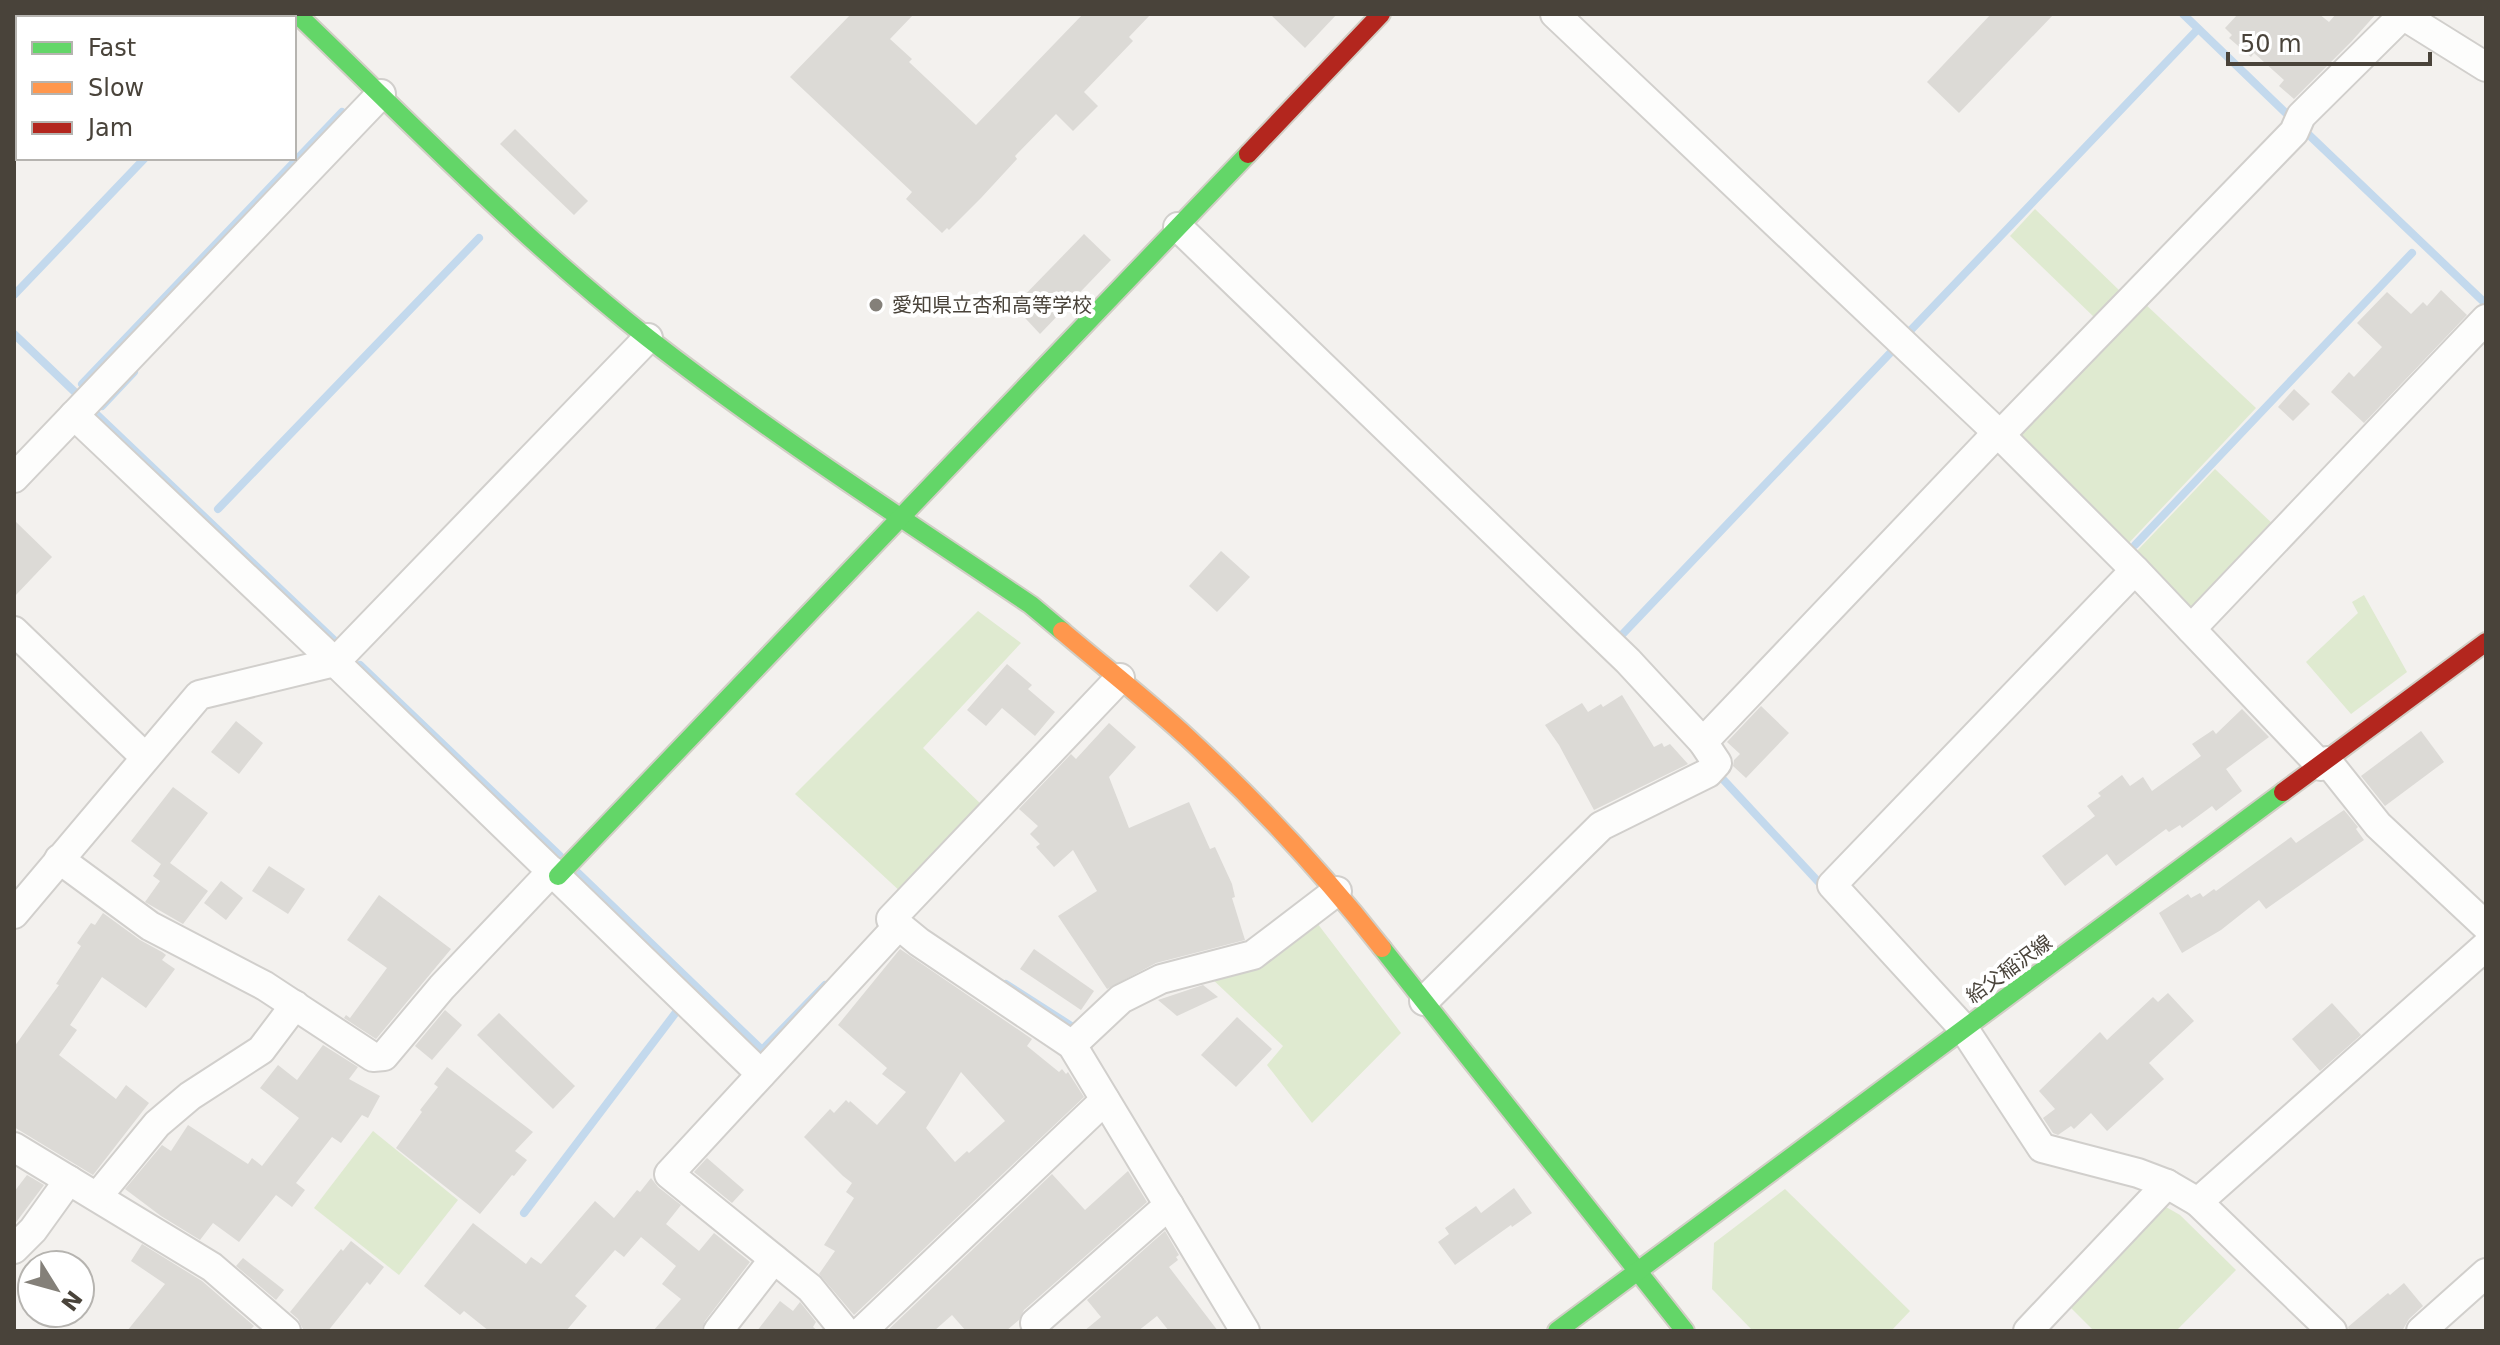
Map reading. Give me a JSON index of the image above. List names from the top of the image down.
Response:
{
  "streets": {
    "street": ["給父稲沢線"]
  },
  "places": ["愛知県立杏和高等学校"],
  "legend": ["Fast", "Slow", "Jam"],
  "scale_bar": "50 m",
  "north": "bottom right"
}
